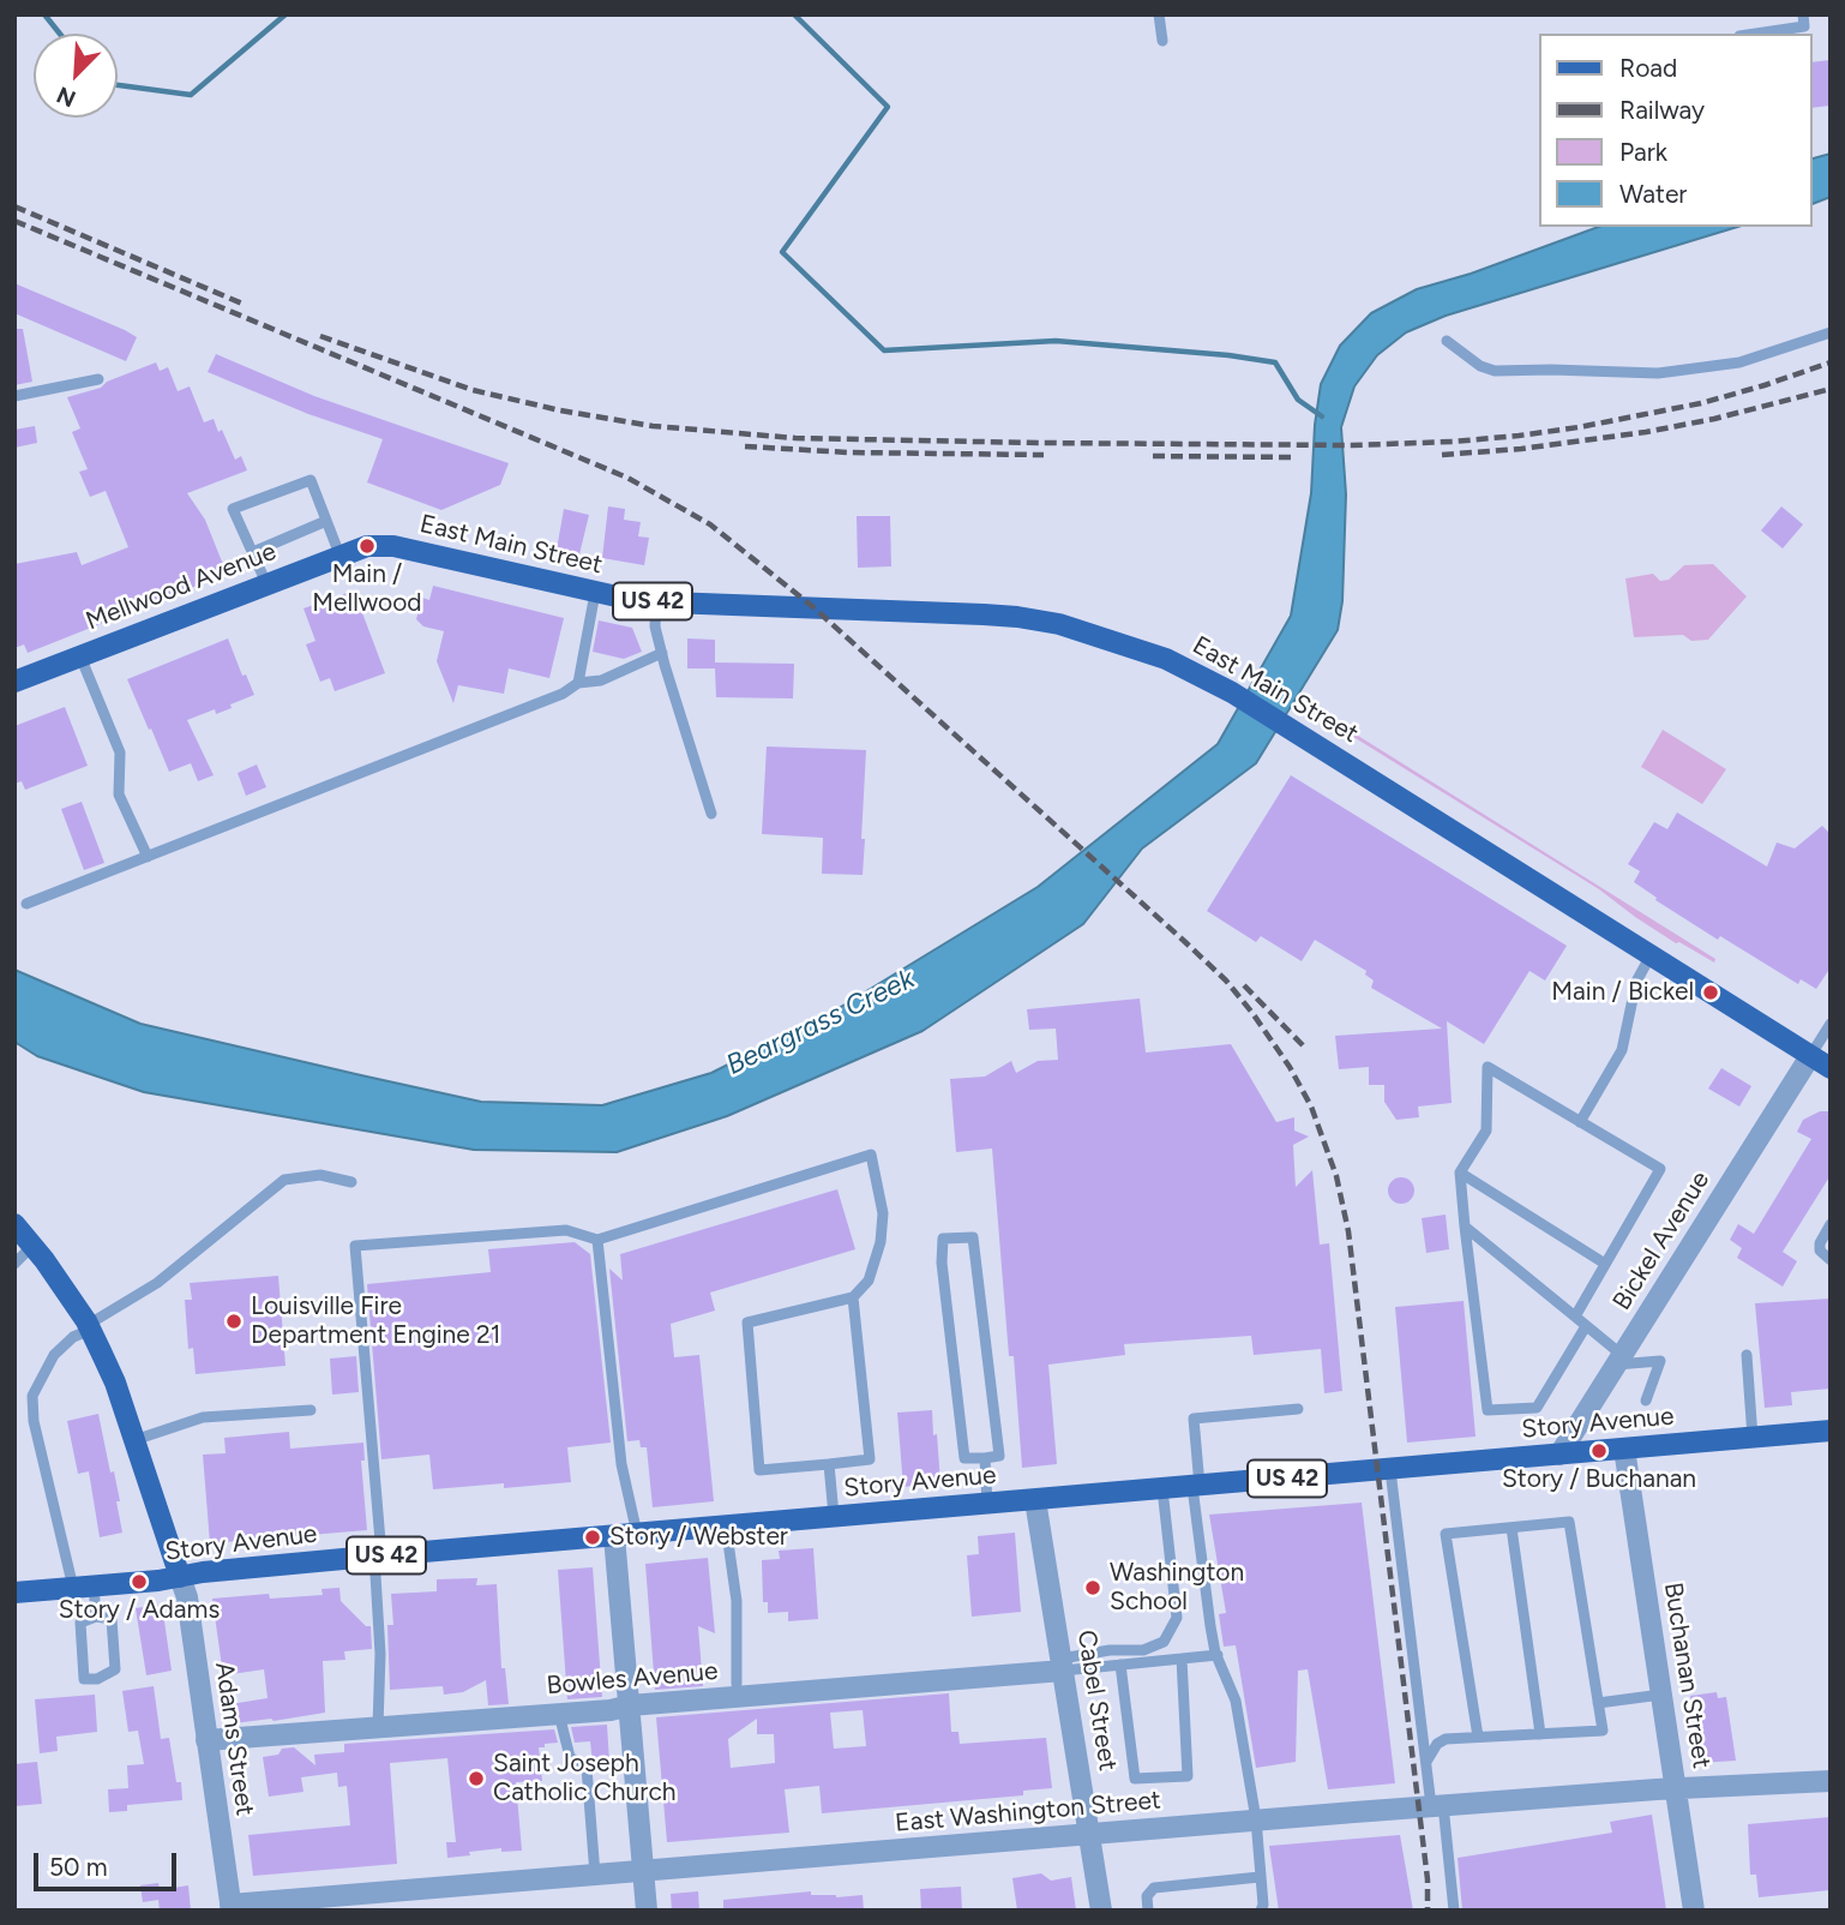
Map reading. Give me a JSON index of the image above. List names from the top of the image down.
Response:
{
  "streets": {
    "main road": [
      "East Main Street",
      "Mellwood Avenue",
      "US 42",
      "Story Avenue"
    ],
    "street": [
      "Bickel Avenue",
      "Buchanan Street",
      "Bowles Avenue",
      "Cabel Street",
      "Adams Street",
      "East Washington Street"
    ]
  },
  "crossings": [
    ["East Main Street", "Mellwood Avenue"],
    ["East Main Street", "Bickel Avenue"],
    ["Bickel Avenue", "Story Avenue"],
    ["Story Avenue", "Buchanan Street"],
    ["Story Avenue", "Cabel Street"],
    ["Story Avenue", "Adams Street"],
    ["Buchanan Street", "East Washington Street"],
    ["Bowles Avenue", "Cabel Street"],
    ["Bowles Avenue", "Adams Street"],
    ["Cabel Street", "East Washington Street"],
    ["Adams Street", "East Washington Street"]
  ],
  "water": ["Beargrass Creek"],
  "places": [
    "Main / Mellwood",
    "Main / Bickel",
    "Louisville Fire Department Engine 21",
    "Story / Buchanan",
    "Story / Webster",
    "Story / Adams",
    "Washington School",
    "Saint Joseph Catholic Church"
  ],
  "legend": [
    "Road",
    "Railway",
    "Park",
    "Water"
  ],
  "scale_bar": "50 m",
  "north": "bottom left"
}
